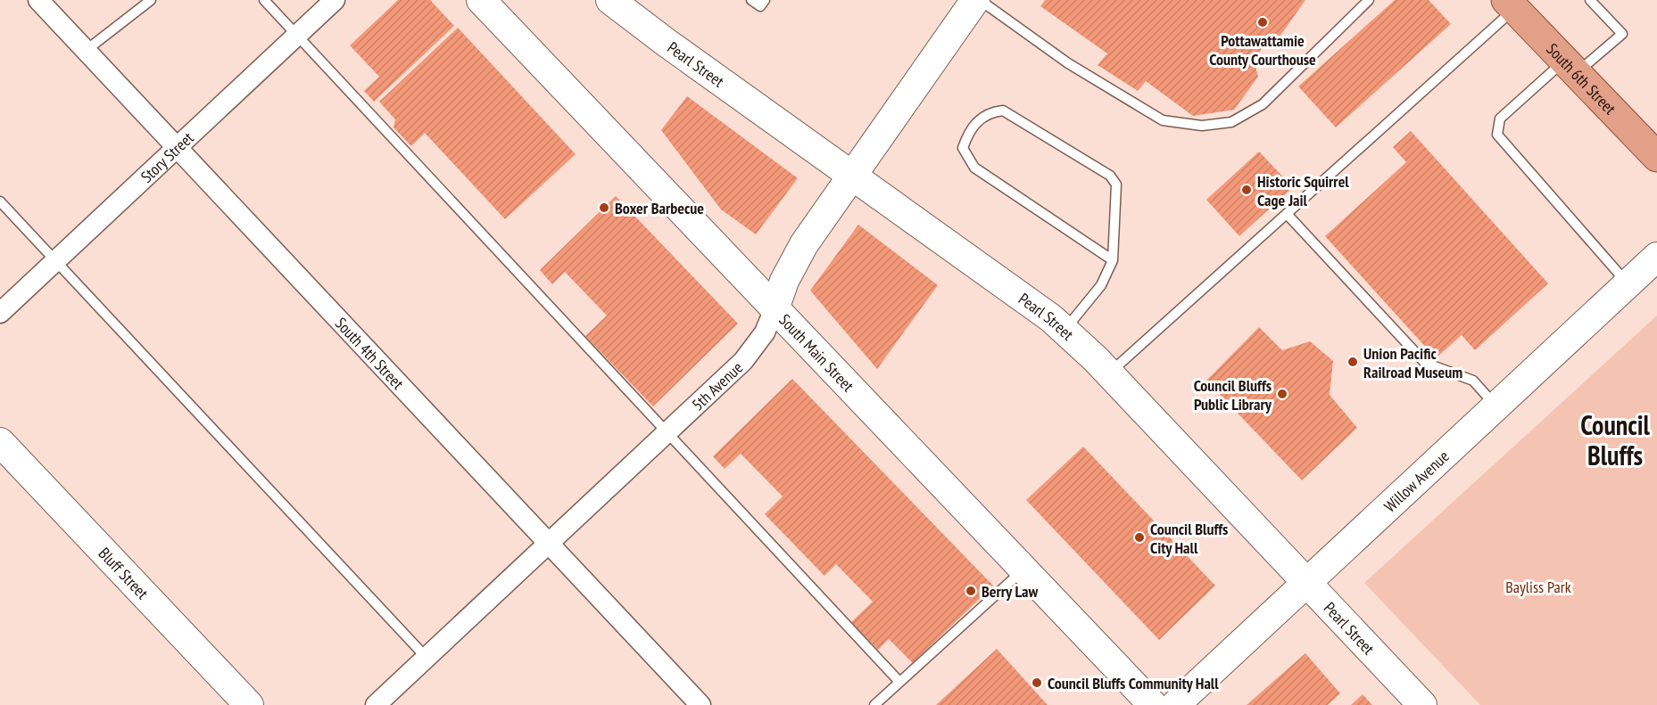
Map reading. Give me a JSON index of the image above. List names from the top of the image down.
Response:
{
  "streets": {
    "main road": [
      "Pearl Street",
      "South 6th Street",
      "South Main Street",
      "5th Avenue",
      "Willow Avenue",
      "Bluff Street"
    ],
    "street": ["Story Street", "South 4th Street"]
  },
  "crossings": [
    ["Pearl Street", "5th Avenue"],
    ["Pearl Street", "Willow Avenue"],
    ["Story Street", "South 4th Street"],
    ["South Main Street", "5th Avenue"],
    ["South 4th Street", "5th Avenue"]
  ],
  "districts": ["Council Bluffs"],
  "parks": ["Bayliss Park"],
  "places": [
    "Pottawattamie County Courthouse",
    "Historic Squirrel Cage Jail",
    "Boxer Barbecue",
    "Union Pacific Railroad Museum",
    "Council Bluffs Public Library",
    "Council Bluffs City Hall",
    "Berry Law",
    "Council Bluffs Community Hall"
  ]
}
